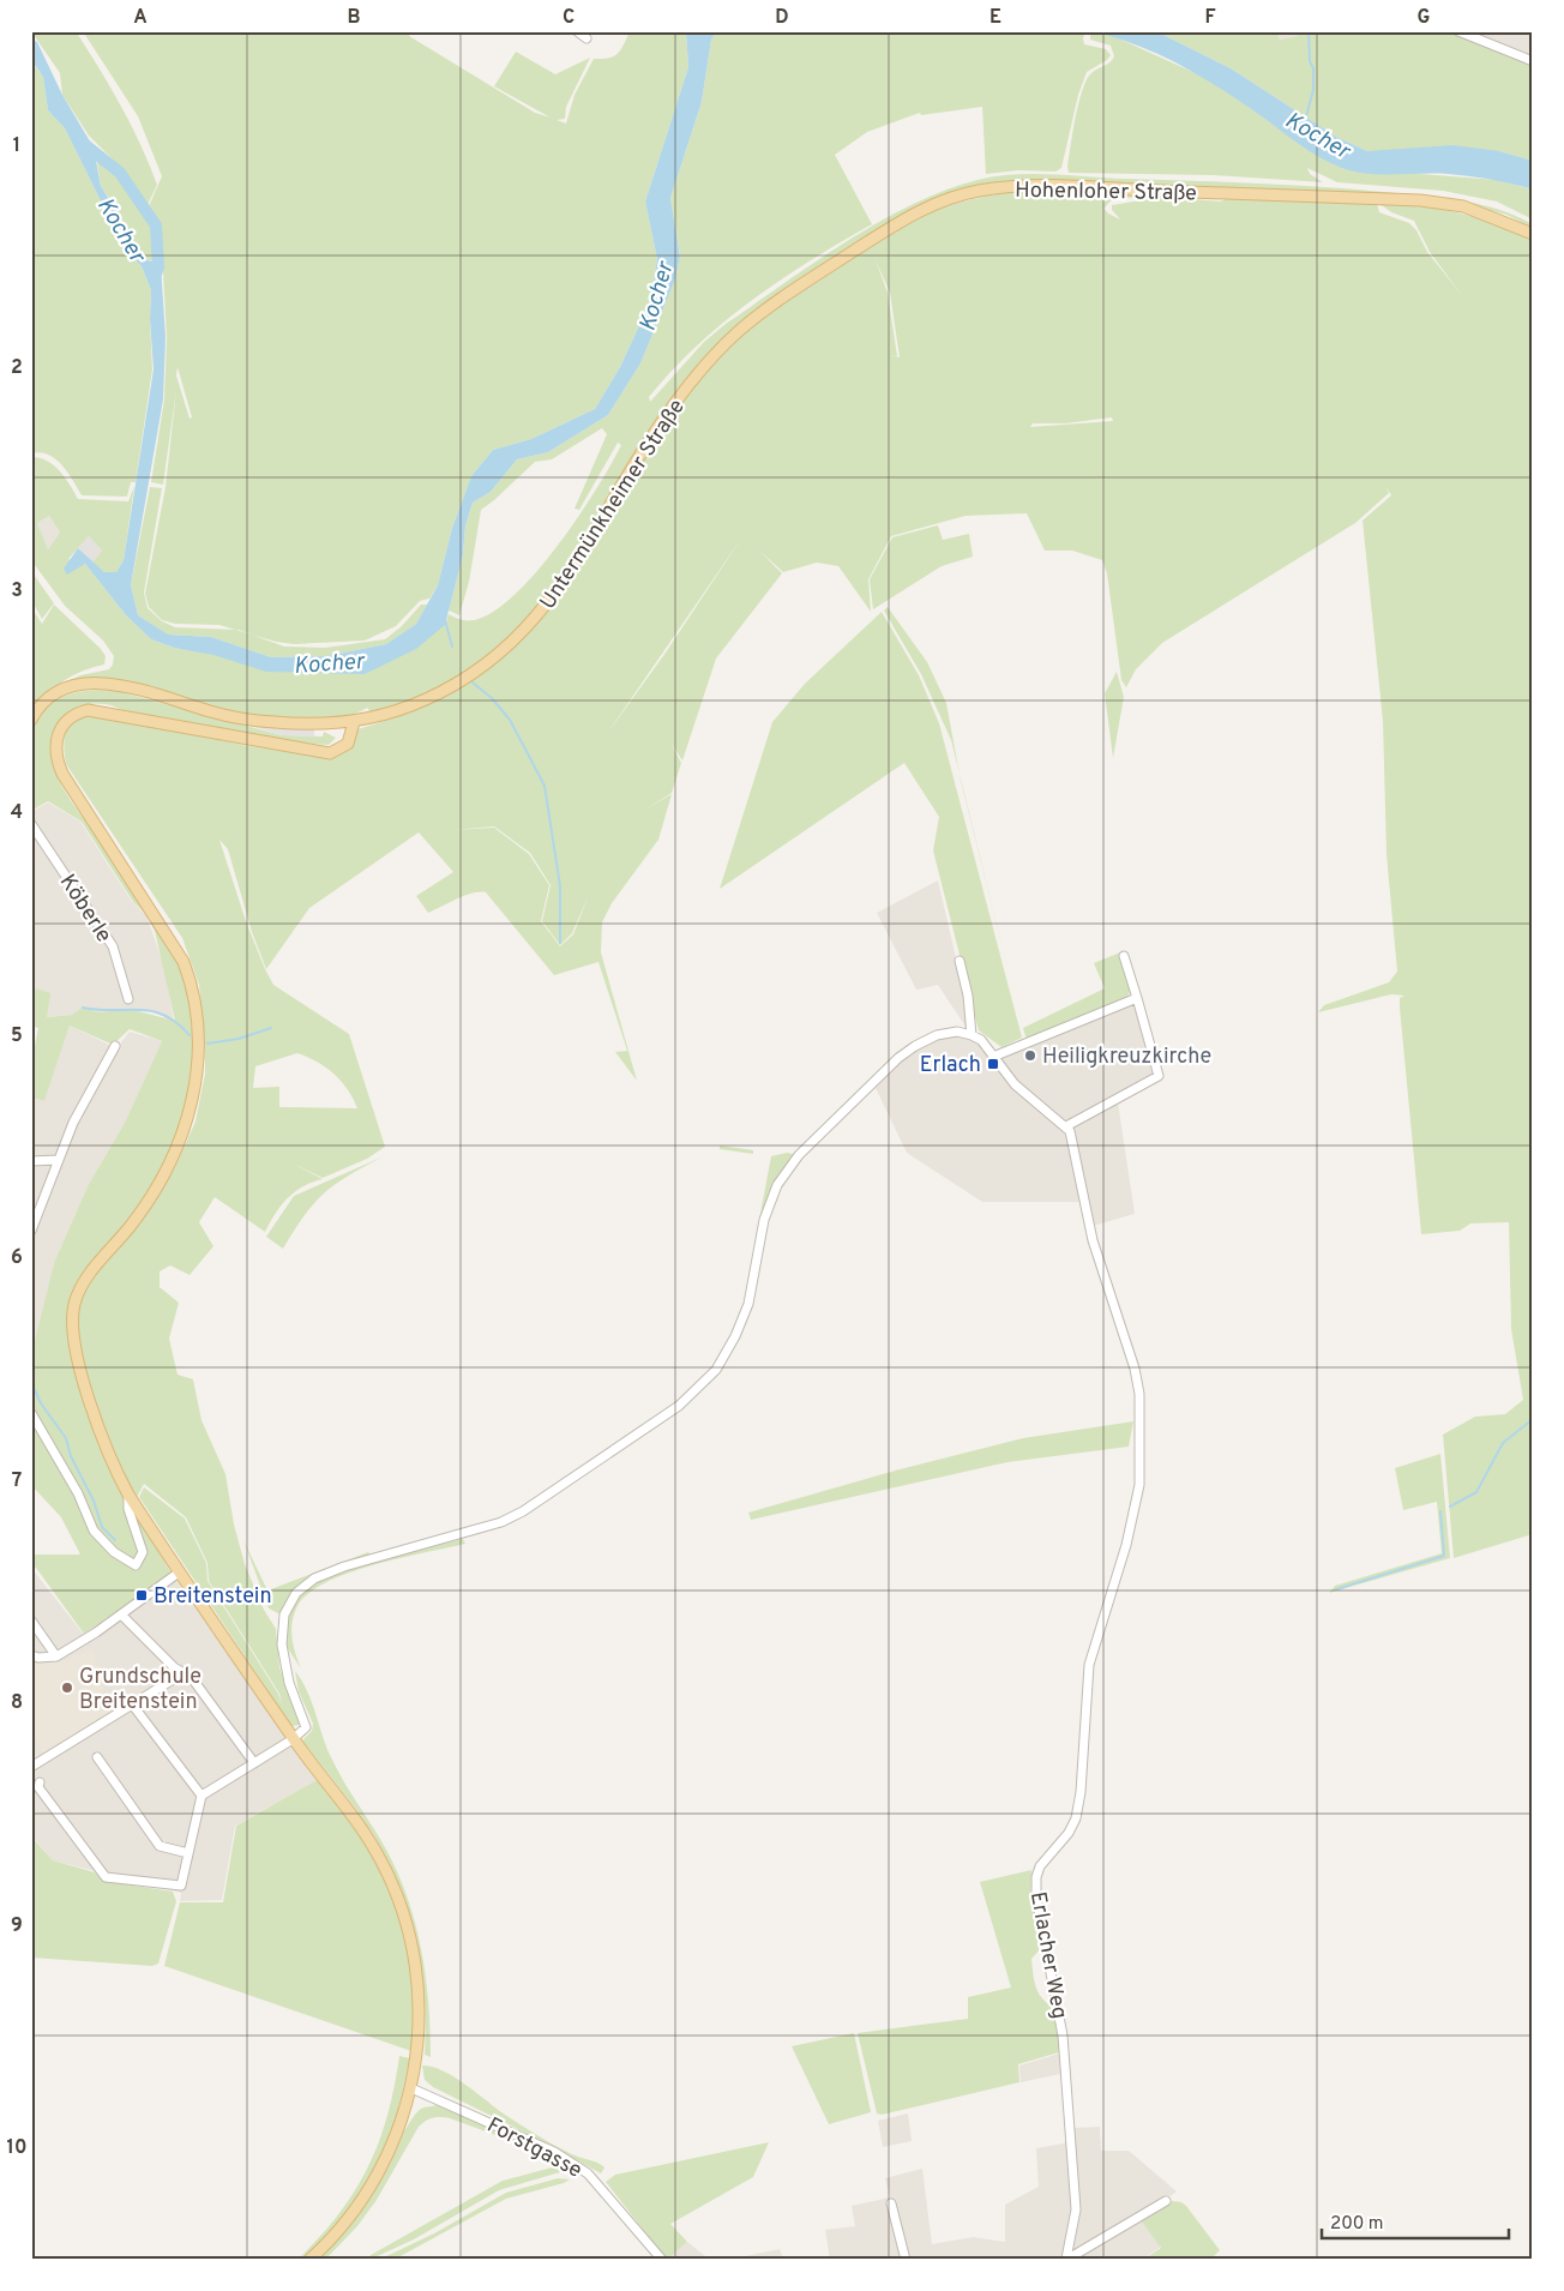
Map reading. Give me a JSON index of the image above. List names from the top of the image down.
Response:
{
  "streets": {
    "main road": ["Hohenloher Straße", "Untermünkheimer Straße"],
    "street": ["Köberle", "Erlacher Weg", "Forstgasse"]
  },
  "crossings": [
    ["Hohenloher Straße", "Untermünkheimer Straße"]
  ],
  "water": ["Kocher"],
  "places": {
    "other": ["Heiligkreuzkirche", "Grundschule Breitenstein"],
    "transit": ["Erlach", "Breitenstein"]
  },
  "scale_bar": "200 m",
  "grid": {
    "columns": [
      "A",
      "B",
      "C",
      "D",
      "E",
      "F",
      "G"
    ],
    "rows": [
      "1",
      "2",
      "3",
      "4",
      "5",
      "6",
      "7",
      "8",
      "9",
      "10"
    ]
  }
}
